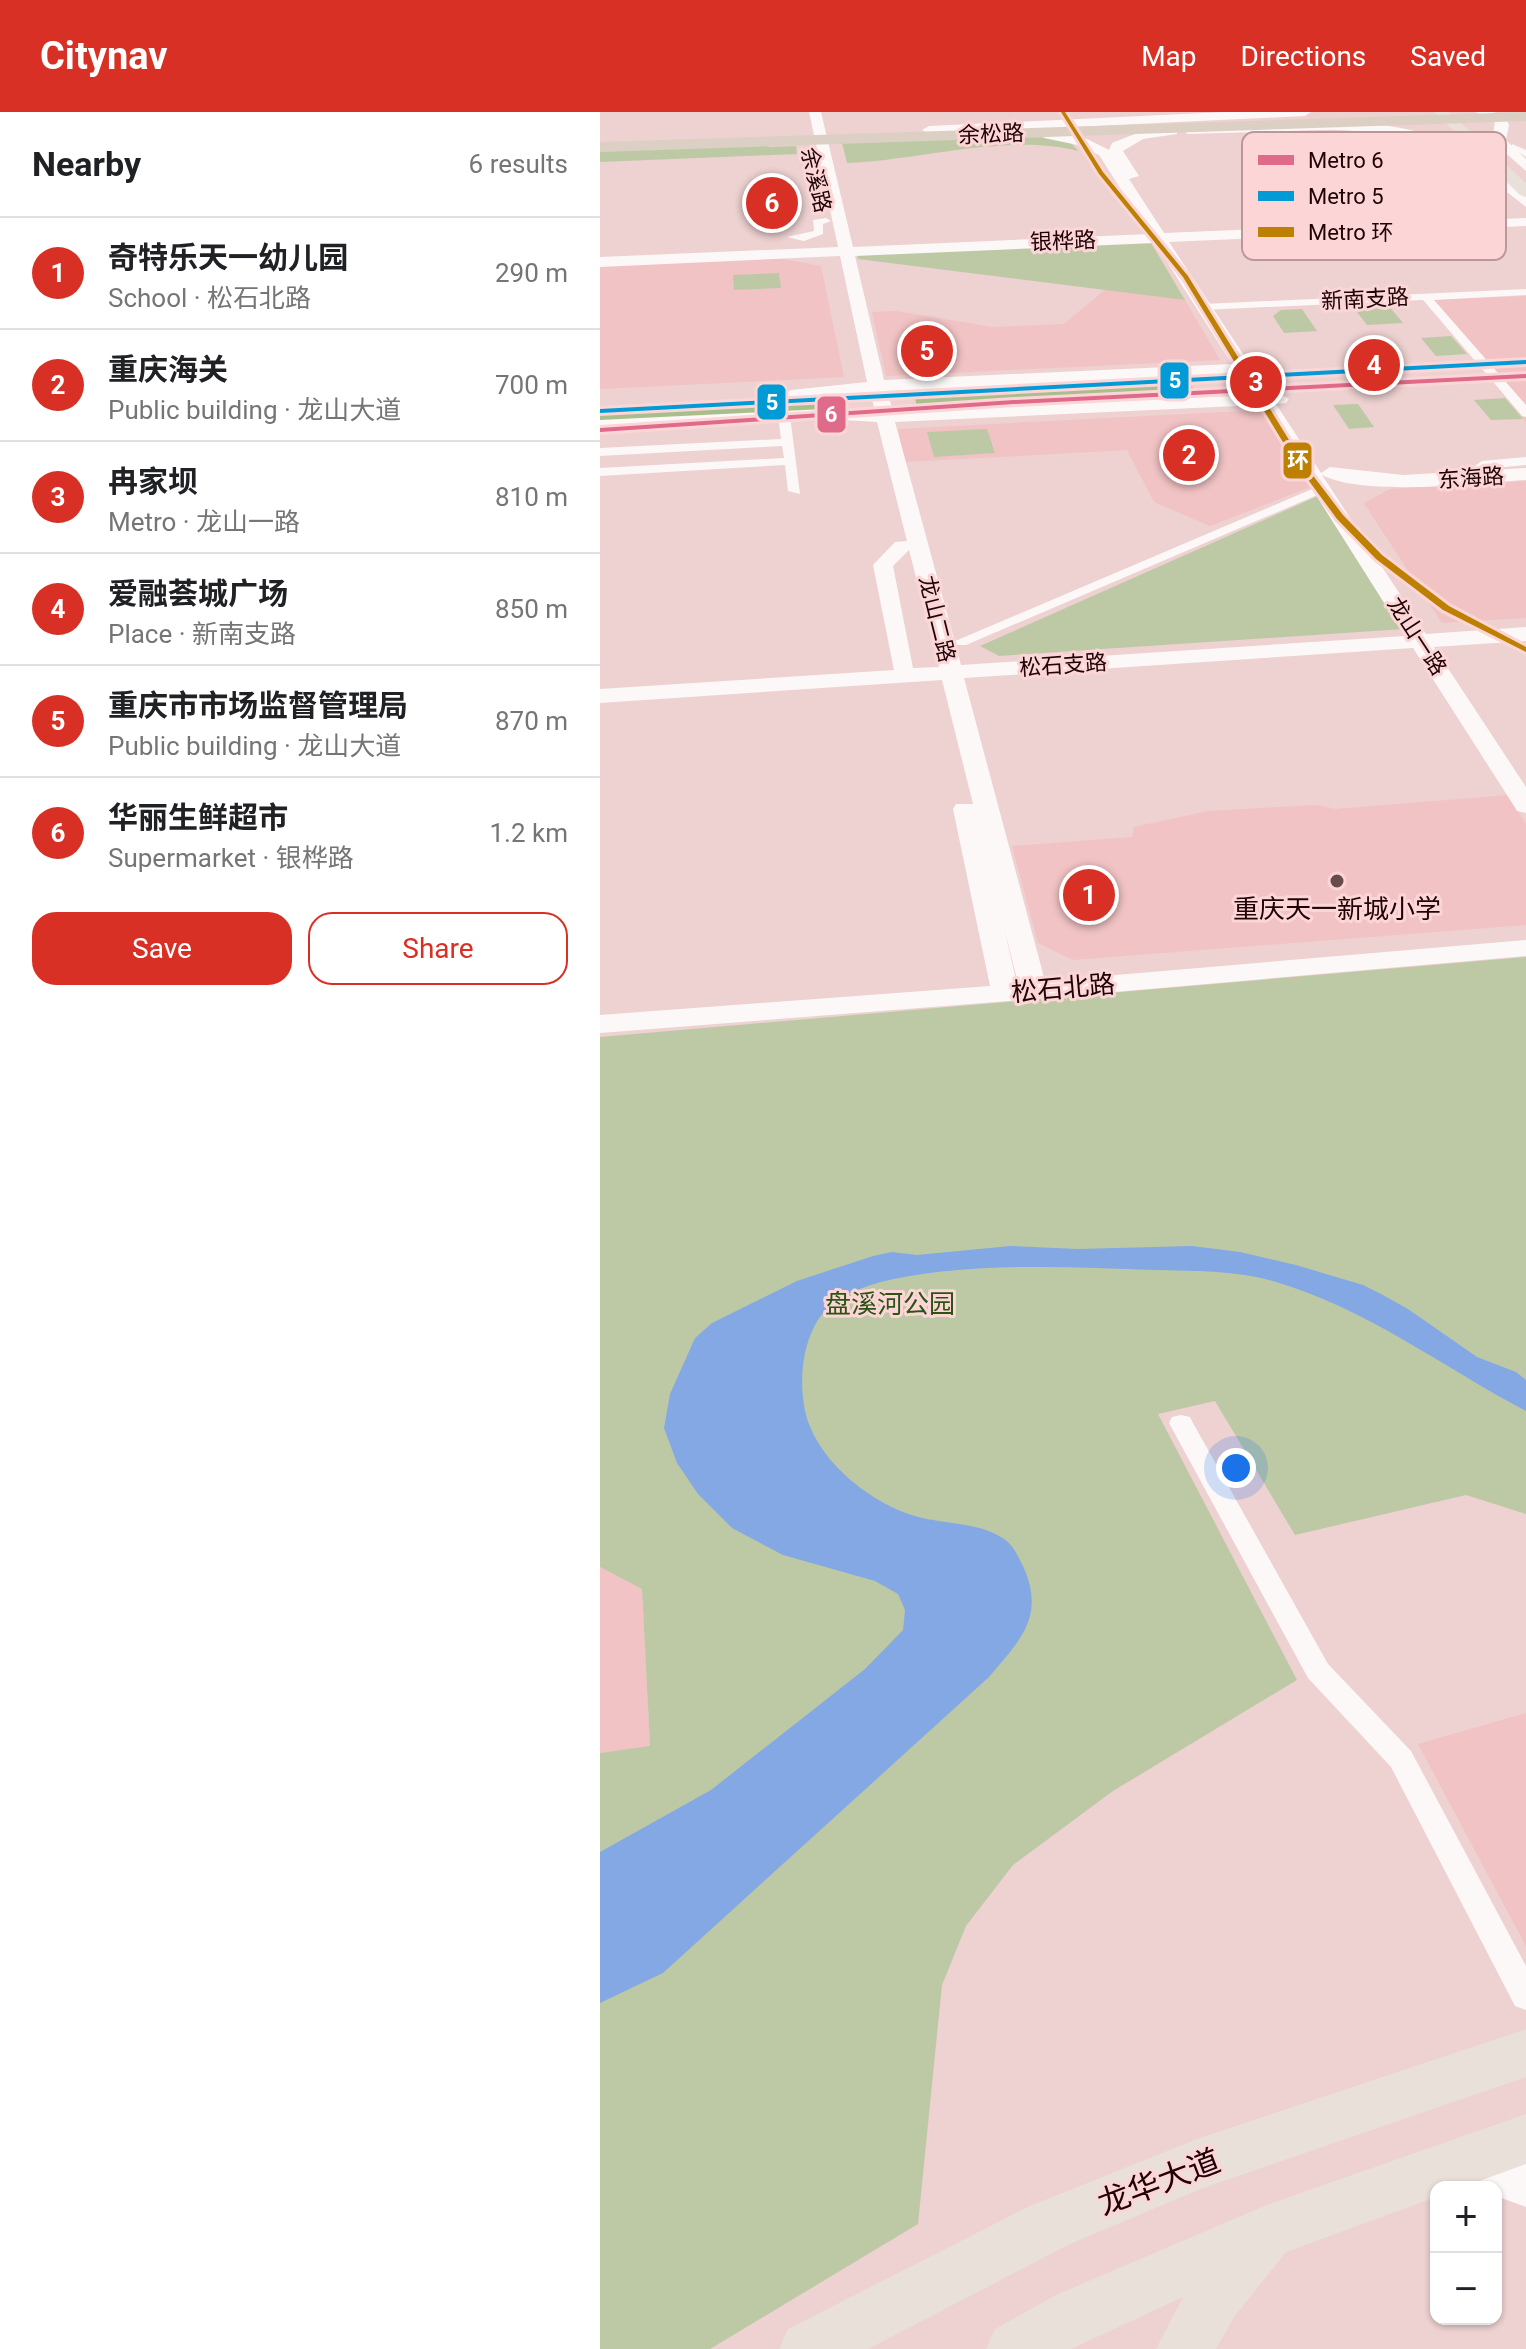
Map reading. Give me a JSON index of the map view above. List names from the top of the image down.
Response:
{
  "streets": {
    "highway": ["余松路"],
    "main road": [
      "余溪路",
      "银桦路",
      "东海路",
      "龙山二路",
      "龙山一路",
      "松石支路",
      "松石北路",
      "龙华大道"
    ],
    "street": ["新南支路"]
  },
  "crossings": [
    ["余松路", "龙山一路"],
    ["余溪路", "银桦路"],
    ["余溪路", "龙山二路"],
    ["银桦路", "龙山二路"],
    ["银桦路", "龙山一路"],
    ["新南支路", "龙山一路"],
    ["龙山二路", "松石支路"],
    ["龙山二路", "松石北路"],
    ["龙山一路", "松石支路"]
  ],
  "parks": ["盘溪河公园"],
  "places": ["重庆天一新城小学"],
  "lines": ["metro line 环", "metro line 5", "metro line 6"],
  "legend": ["Metro 6", "Metro 5", "Metro 环"],
  "page": {
    "header": "Citynav",
    "nav": ["Map", "Directions", "Saved"],
    "heading": ["Nearby", "6 results"],
    "pins": [
      "6",
      "5",
      "4",
      "3",
      "2",
      "1"
    ],
    "list": [
      {
        "mark": "1",
        "name": "奇特乐天一幼儿园",
        "note": "School · 松石北路",
        "value": "290 m"
      },
      {
        "mark": "2",
        "name": "重庆海关",
        "note": "Public building · 龙山大道",
        "value": "700 m"
      },
      {
        "mark": "3",
        "name": "冉家坝",
        "note": "Metro · 龙山一路",
        "value": "810 m"
      },
      {
        "mark": "4",
        "name": "爱融荟城广场",
        "note": "Place · 新南支路",
        "value": "850 m"
      },
      {
        "mark": "5",
        "name": "重庆市市场监督管理局",
        "note": "Public building · 龙山大道",
        "value": "870 m"
      },
      {
        "mark": "6",
        "name": "华丽生鲜超市",
        "note": "Supermarket · 银桦路",
        "value": "1.2 km"
      }
    ],
    "buttons": ["Save", "Share"],
    "map_buttons": ["+", "−"]
  }
}
